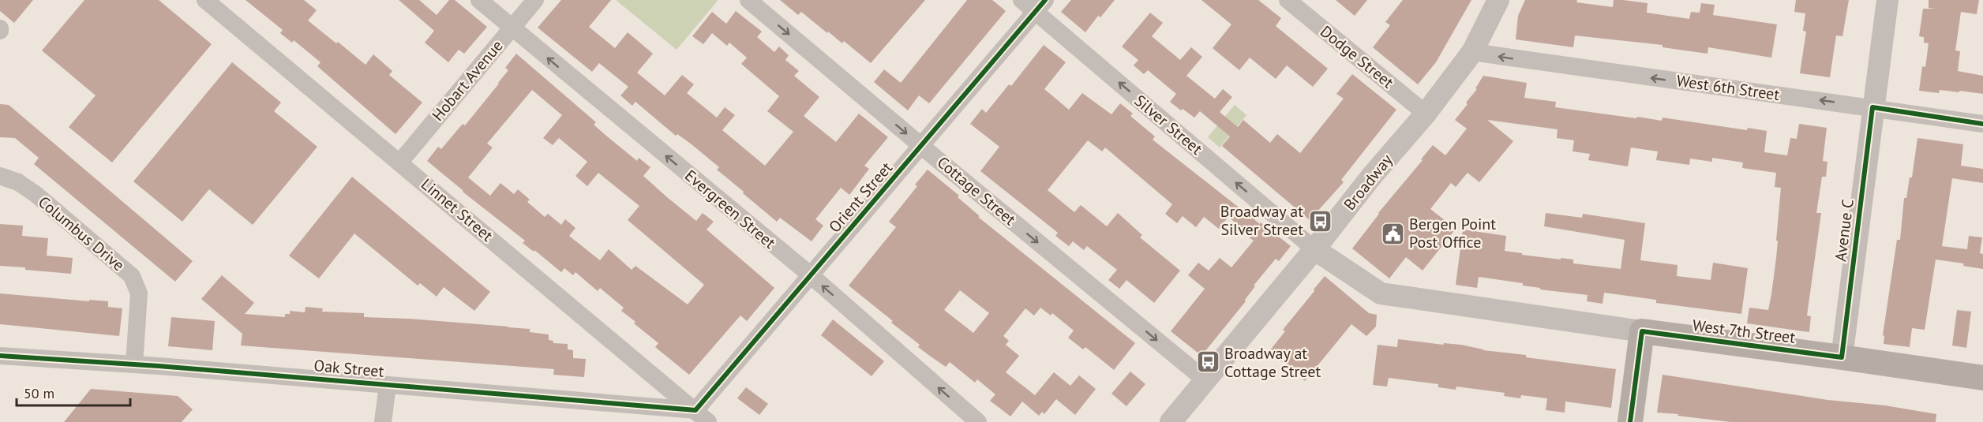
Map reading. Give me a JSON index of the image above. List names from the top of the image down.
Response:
{
  "streets": {
    "main road": ["West 7th Street"],
    "street": [
      "Dodge Street",
      "Hobart Avenue",
      "West 6th Street",
      "Silver Street",
      "Broadway",
      "Cottage Street",
      "Orient Street",
      "Evergreen Street",
      "Linnet Street",
      "Avenue C",
      "Columbus Drive",
      "Oak Street"
    ]
  },
  "crossings": [
    ["Dodge Street", "Broadway"],
    ["Hobart Avenue", "Evergreen Street"],
    ["Hobart Avenue", "Linnet Street"],
    ["West 6th Street", "Broadway"],
    ["West 6th Street", "Avenue C"],
    ["Silver Street", "Broadway"],
    ["Silver Street", "Orient Street"],
    ["Silver Street", "West 7th Street"],
    ["Broadway", "Cottage Street"],
    ["Broadway", "West 7th Street"],
    ["Cottage Street", "Orient Street"],
    ["Orient Street", "Evergreen Street"],
    ["Orient Street", "Linnet Street"],
    ["Orient Street", "Oak Street"],
    ["Linnet Street", "Oak Street"],
    ["Avenue C", "West 7th Street"],
    ["Columbus Drive", "Oak Street"]
  ],
  "one_way": [
    "West 6th Street",
    "Silver Street",
    "Cottage Street",
    "Evergreen Street"
  ],
  "places": {
    "bus stop": ["Broadway at Silver Street", "Broadway at Cottage Street"],
    "public building": ["Bergen Point Post Office"]
  },
  "scale_bar": "50 m"
}
